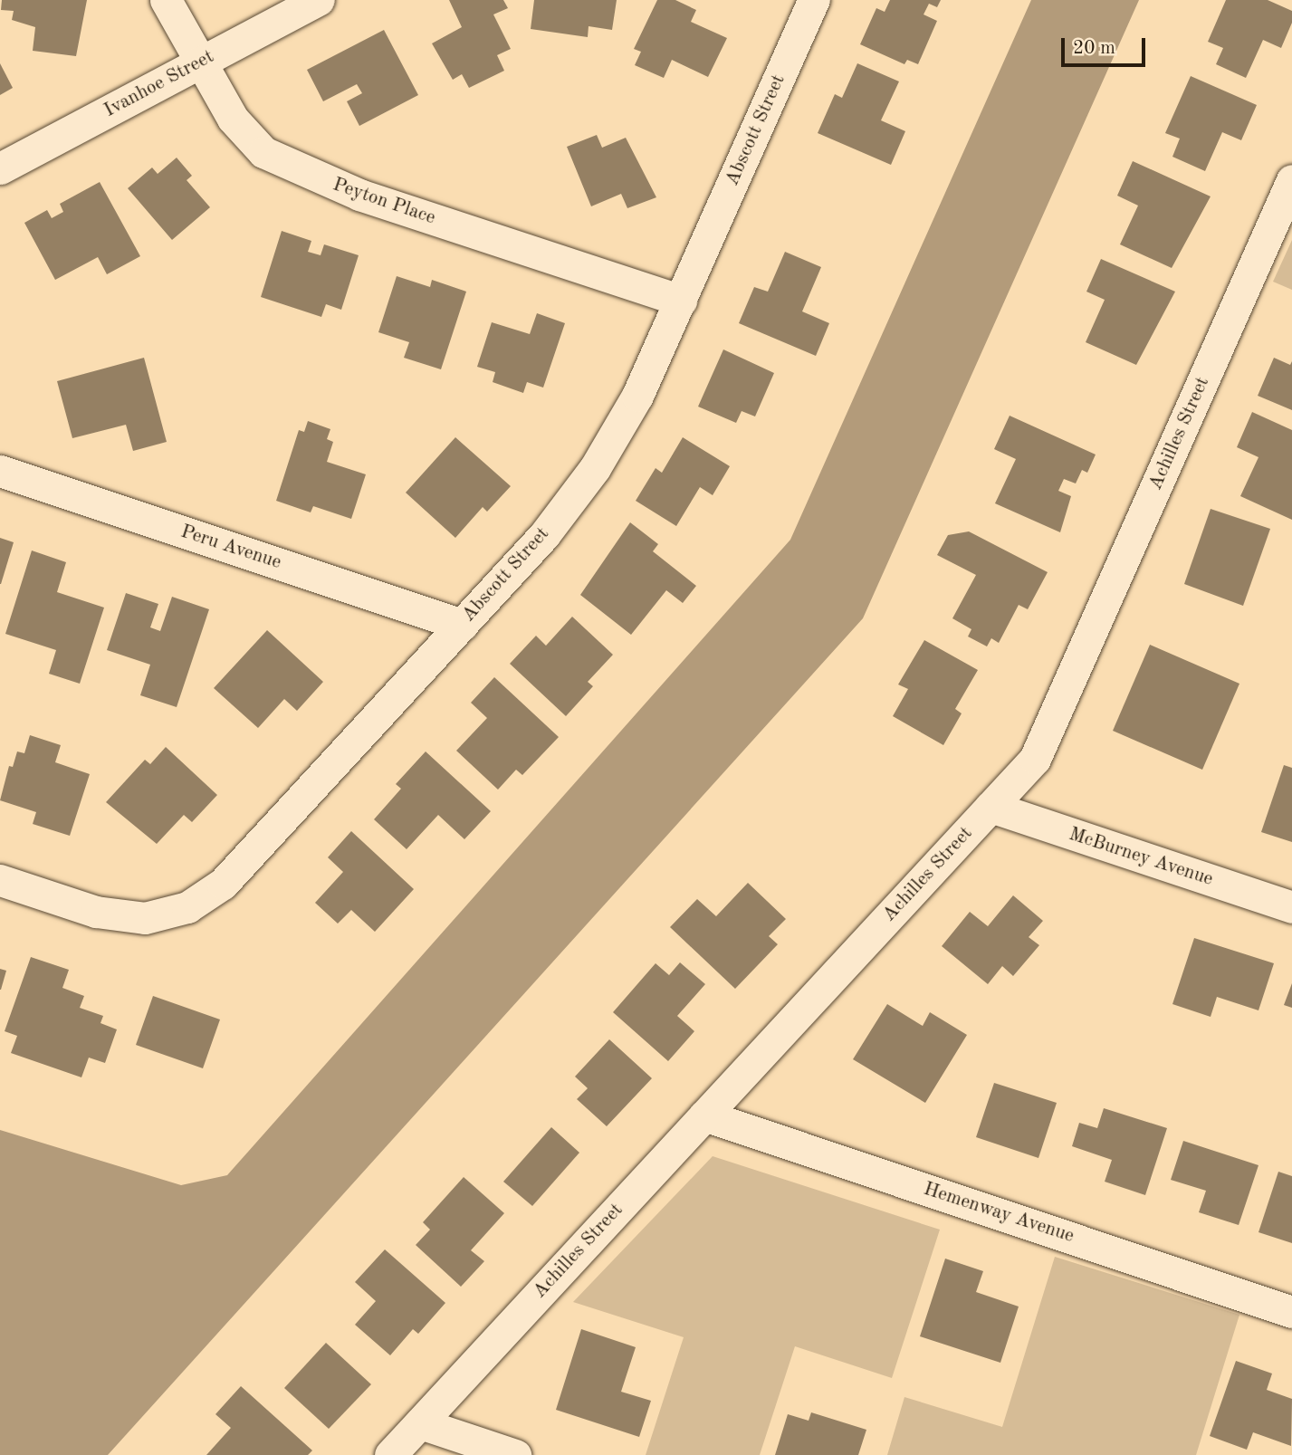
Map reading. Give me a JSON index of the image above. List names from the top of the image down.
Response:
{
  "streets": {
    "street": [
      "Ivanhoe Street",
      "Abscott Street",
      "Peyton Place",
      "Achilles Street",
      "Peru Avenue",
      "McBurney Avenue",
      "Hemenway Avenue"
    ]
  },
  "crossings": [
    ["Ivanhoe Street", "Peyton Place"],
    ["Abscott Street", "Peyton Place"],
    ["Abscott Street", "Peru Avenue"],
    ["Achilles Street", "McBurney Avenue"],
    ["Achilles Street", "Hemenway Avenue"]
  ],
  "scale_bar": "20 m"
}
